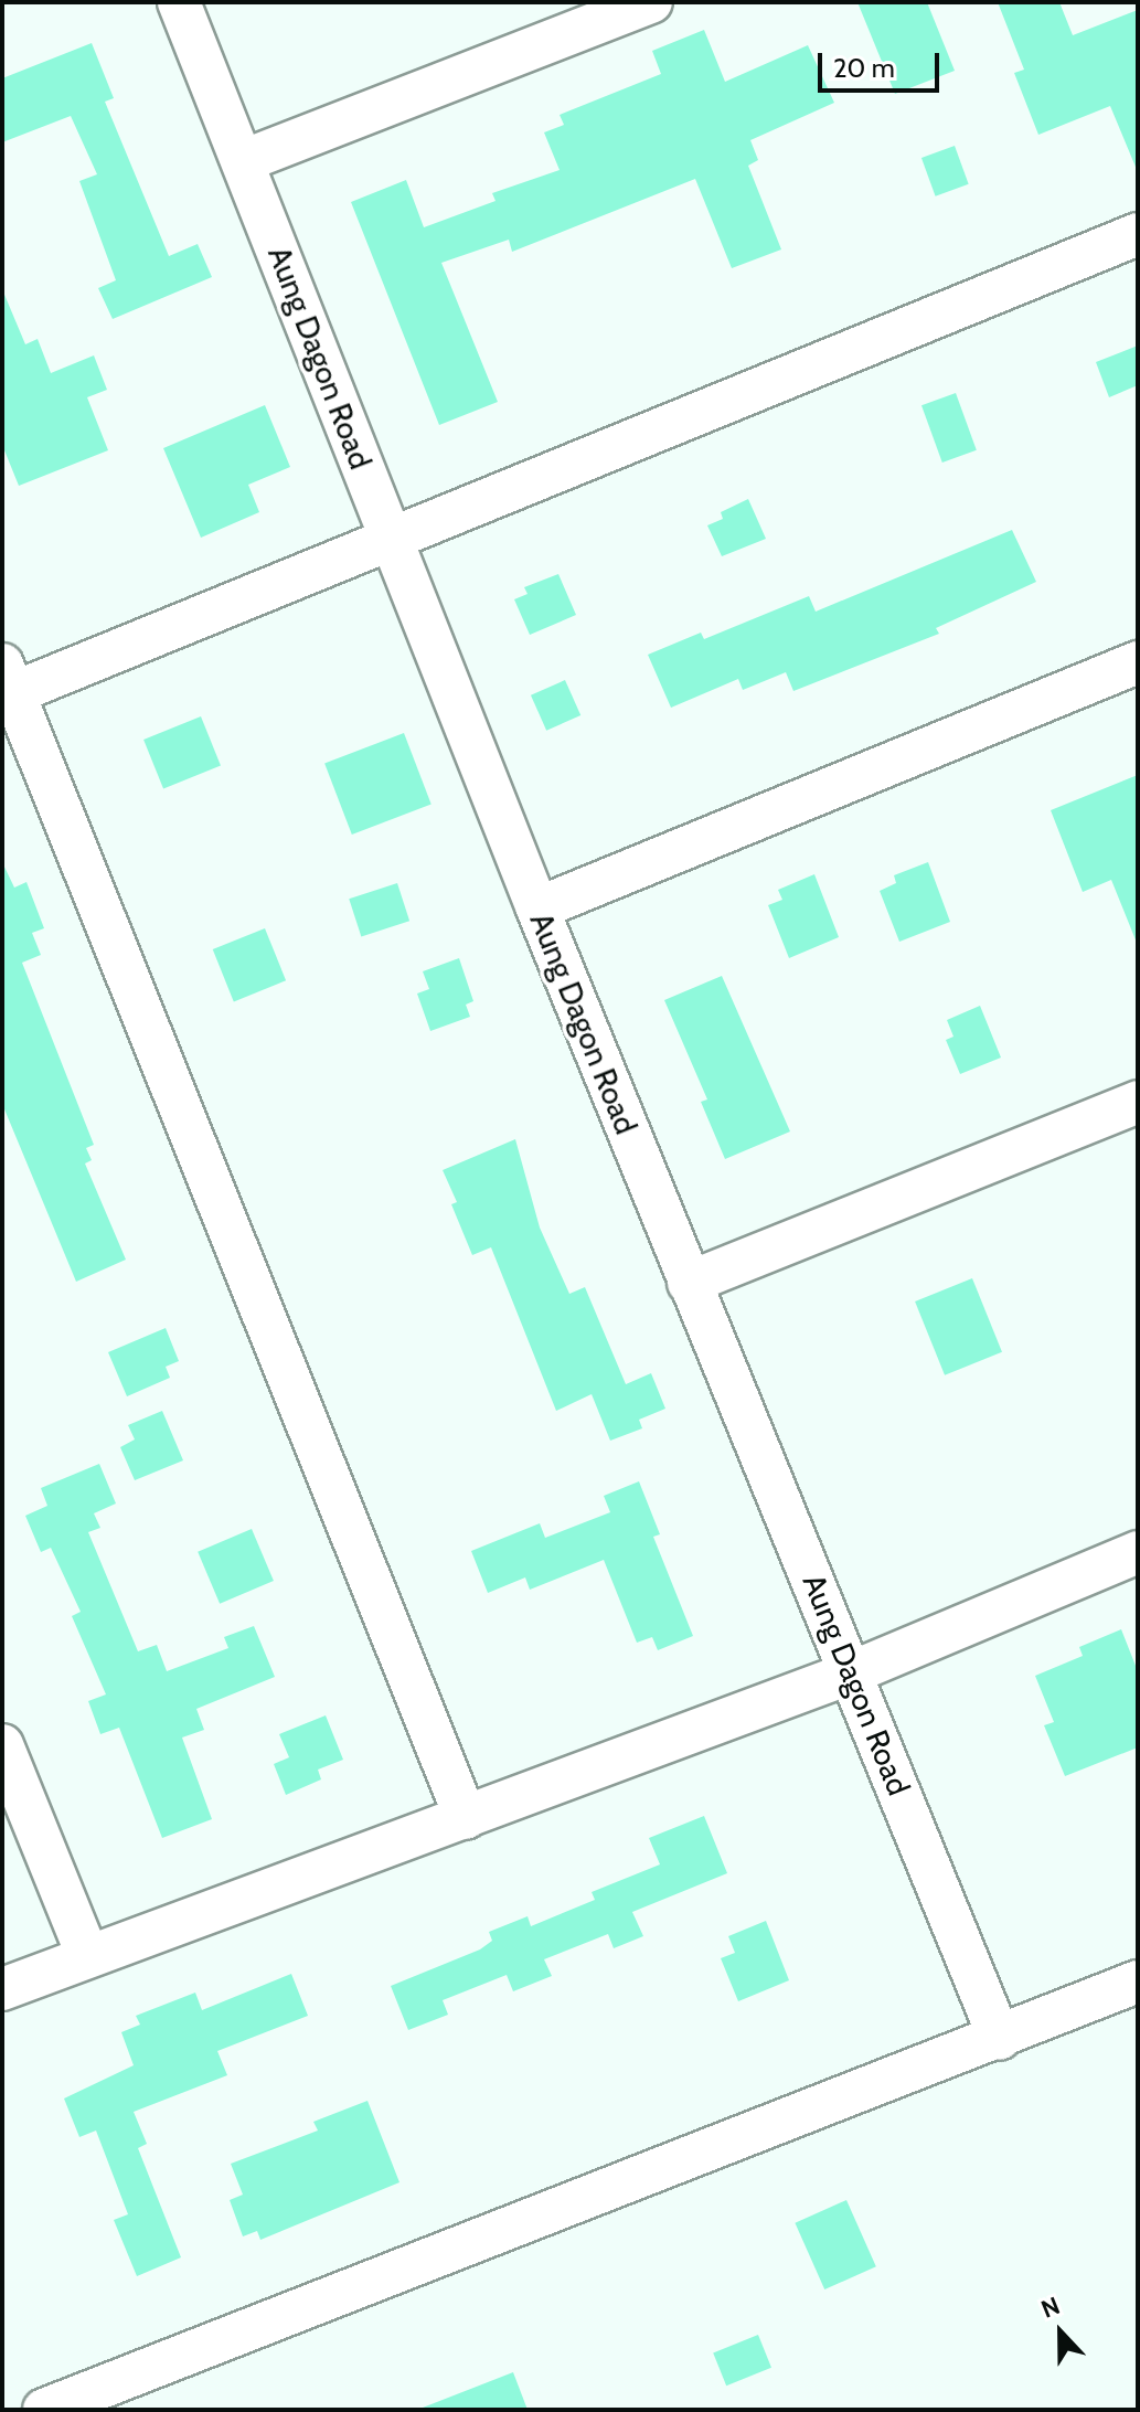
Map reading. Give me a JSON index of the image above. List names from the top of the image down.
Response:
{
  "streets": {
    "street": ["Aung Dagon Road"]
  },
  "scale_bar": "20 m",
  "north": "top"
}
